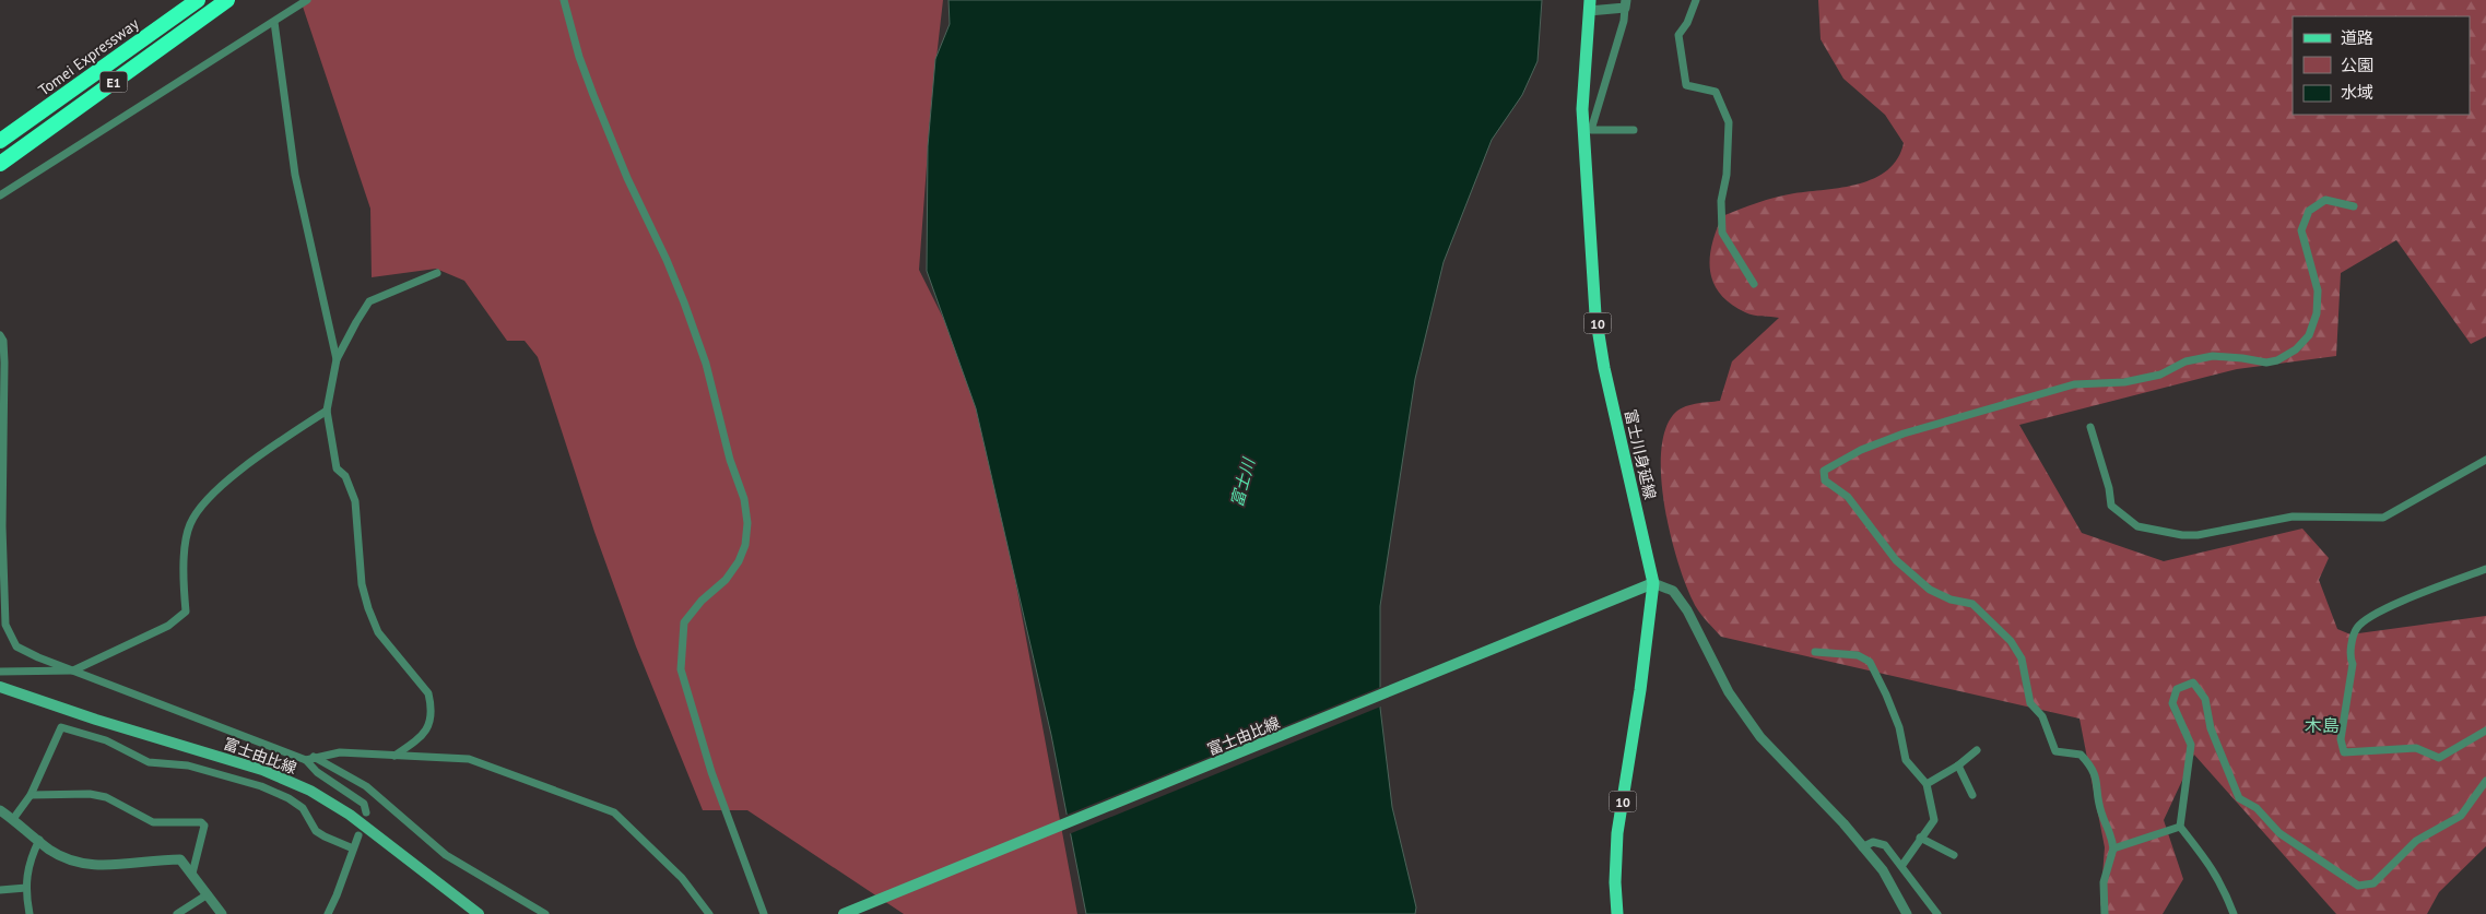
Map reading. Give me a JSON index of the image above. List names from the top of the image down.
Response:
{
  "streets": {
    "highway": ["Tomei Expressway", "E1"],
    "main road": ["10", "富士川身延線", "富士由比線"]
  },
  "crossings": [
    ["富士川身延線", "富士由比線"]
  ],
  "districts": ["木島"],
  "water": ["富士川"],
  "legend": ["道路", "公園", "水域"]
}
